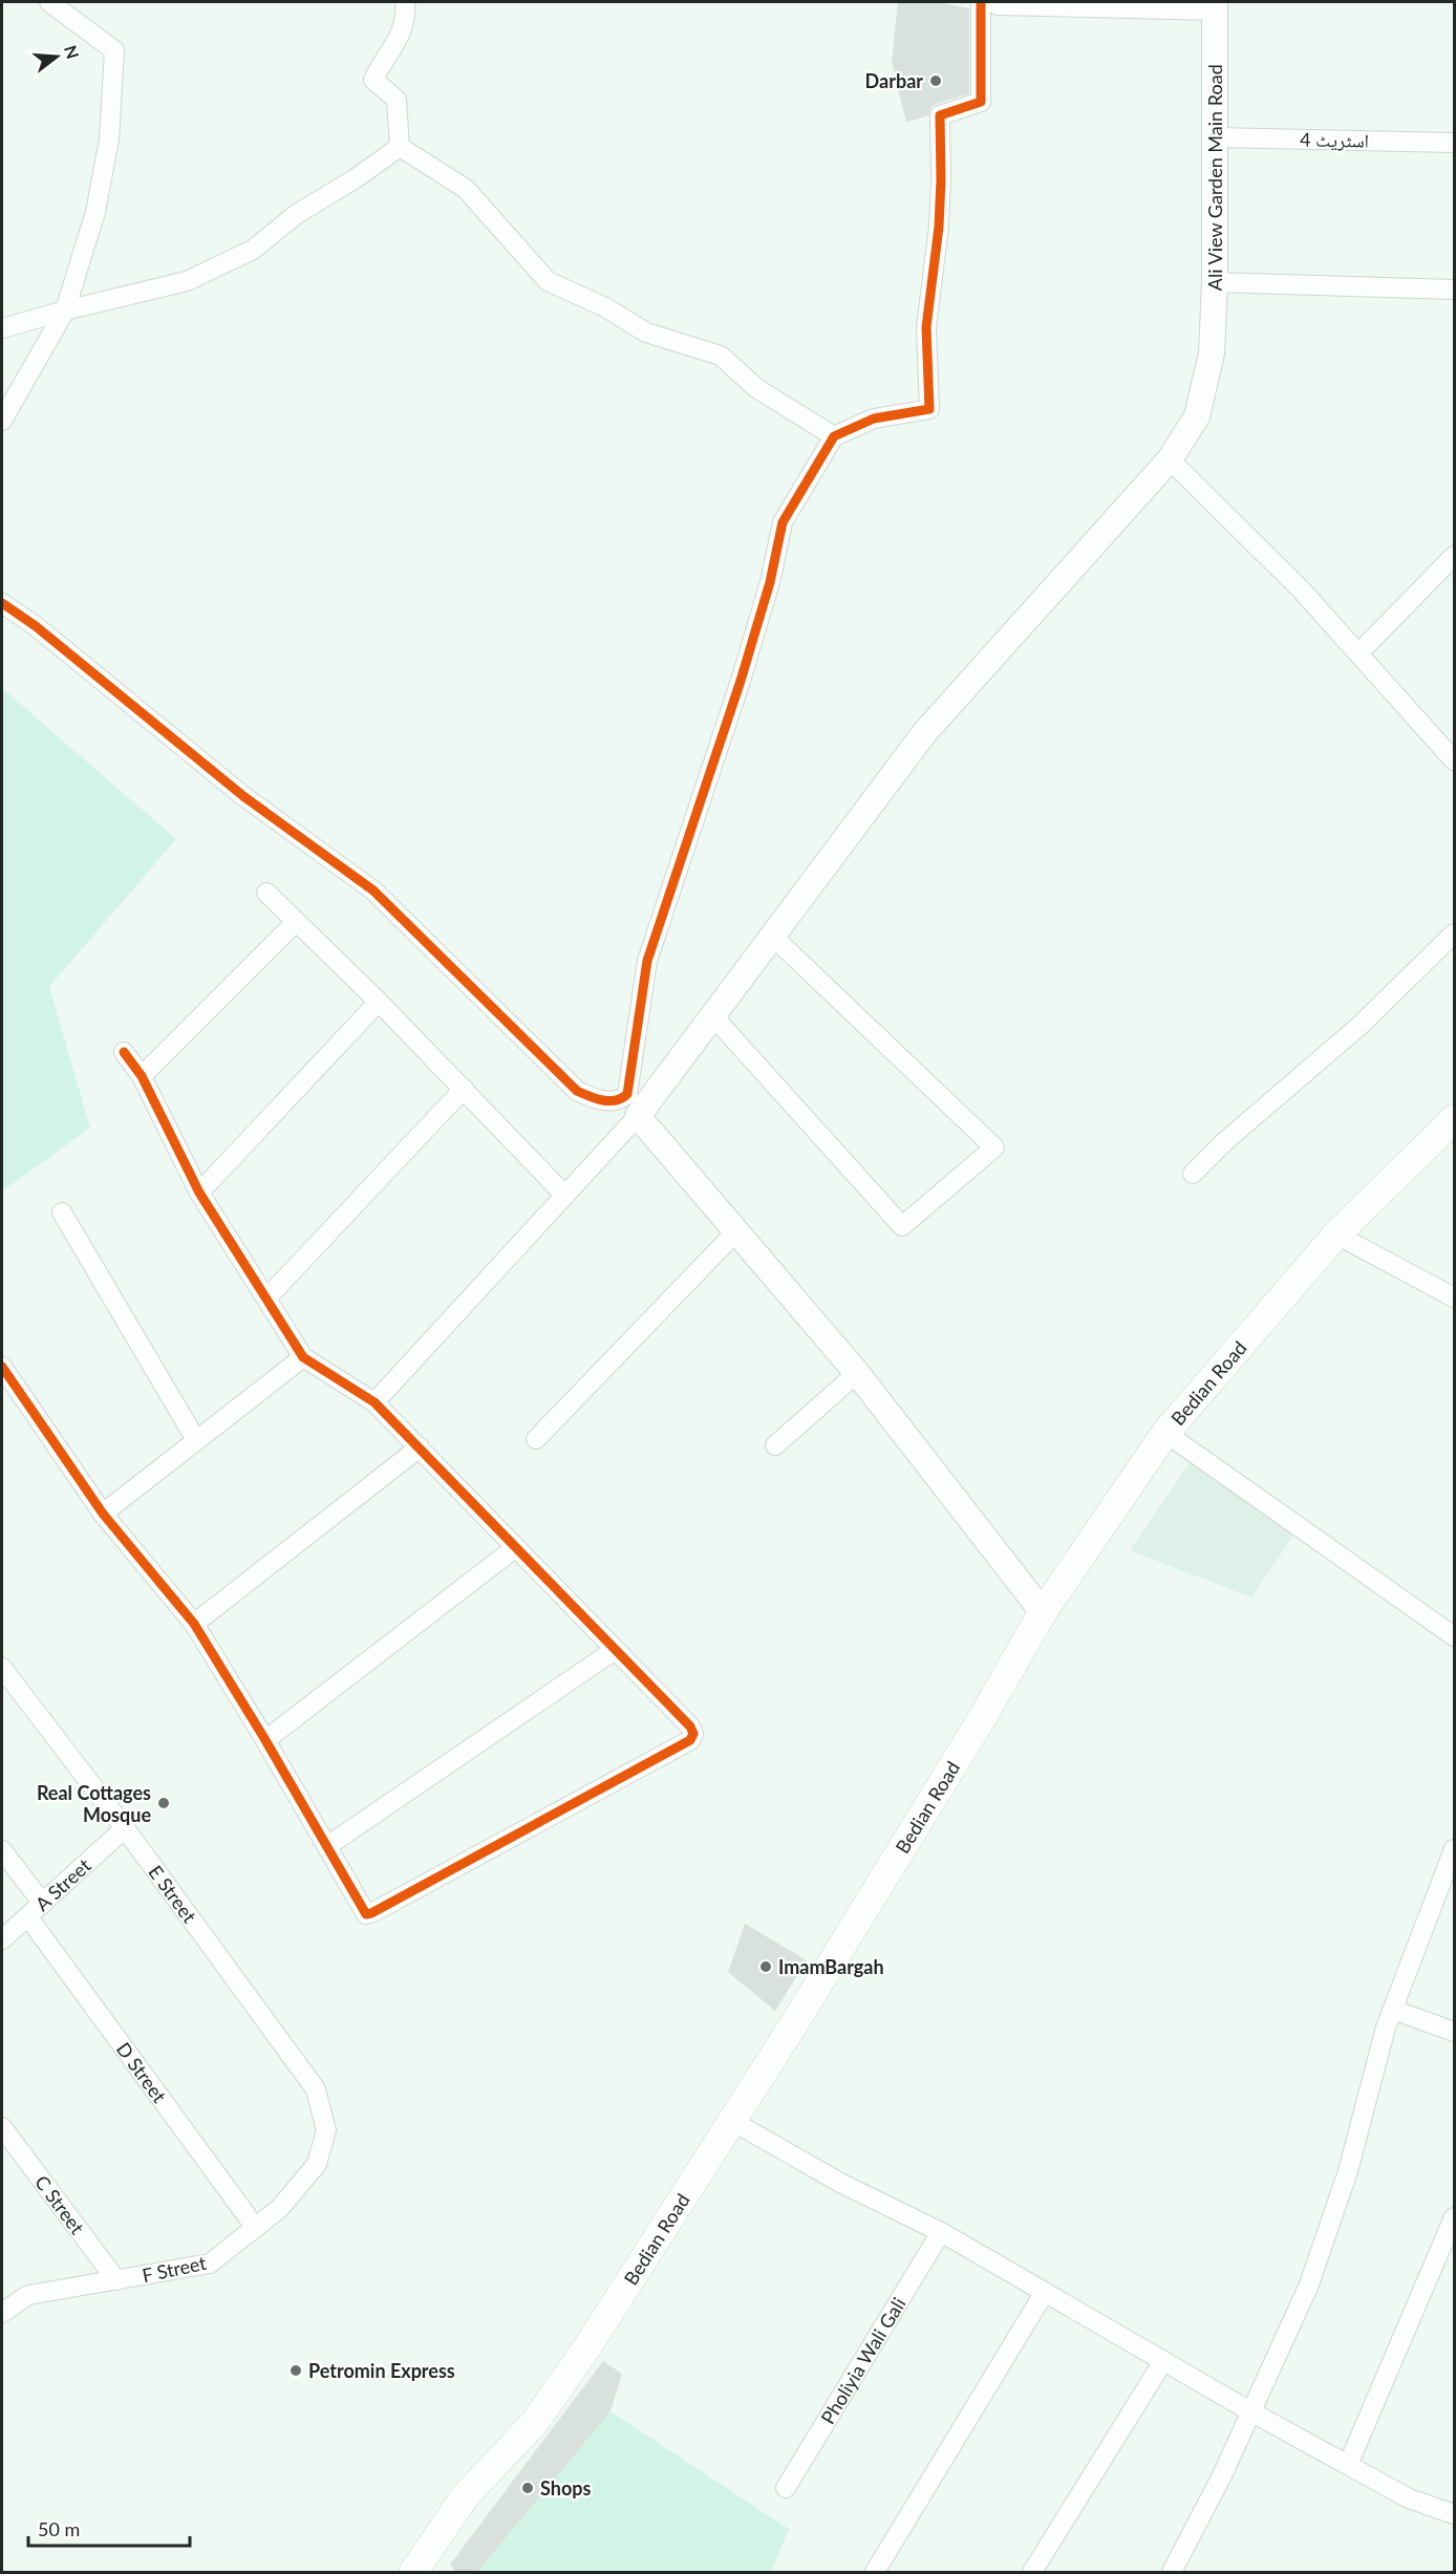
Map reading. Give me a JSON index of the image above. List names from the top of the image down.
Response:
{
  "streets": {
    "main road": ["Bedian Road"],
    "street": [
      "اسٹریٹ 4",
      "Ali View Garden Main Road",
      "A Street",
      "E Street",
      "D Street",
      "C Street",
      "F Street",
      "Pholiyia Wali Gali"
    ]
  },
  "crossings": [
    ["اسٹریٹ 4", "Ali View Garden Main Road"],
    ["A Street", "E Street"],
    ["A Street", "D Street"],
    ["E Street", "F Street"],
    ["D Street", "F Street"],
    ["C Street", "F Street"]
  ],
  "places": [
    "Darbar",
    "Real Cottages Mosque",
    "ImamBargah",
    "Petromin Express",
    "Shops"
  ],
  "scale_bar": "50 m",
  "north": "right"
}
